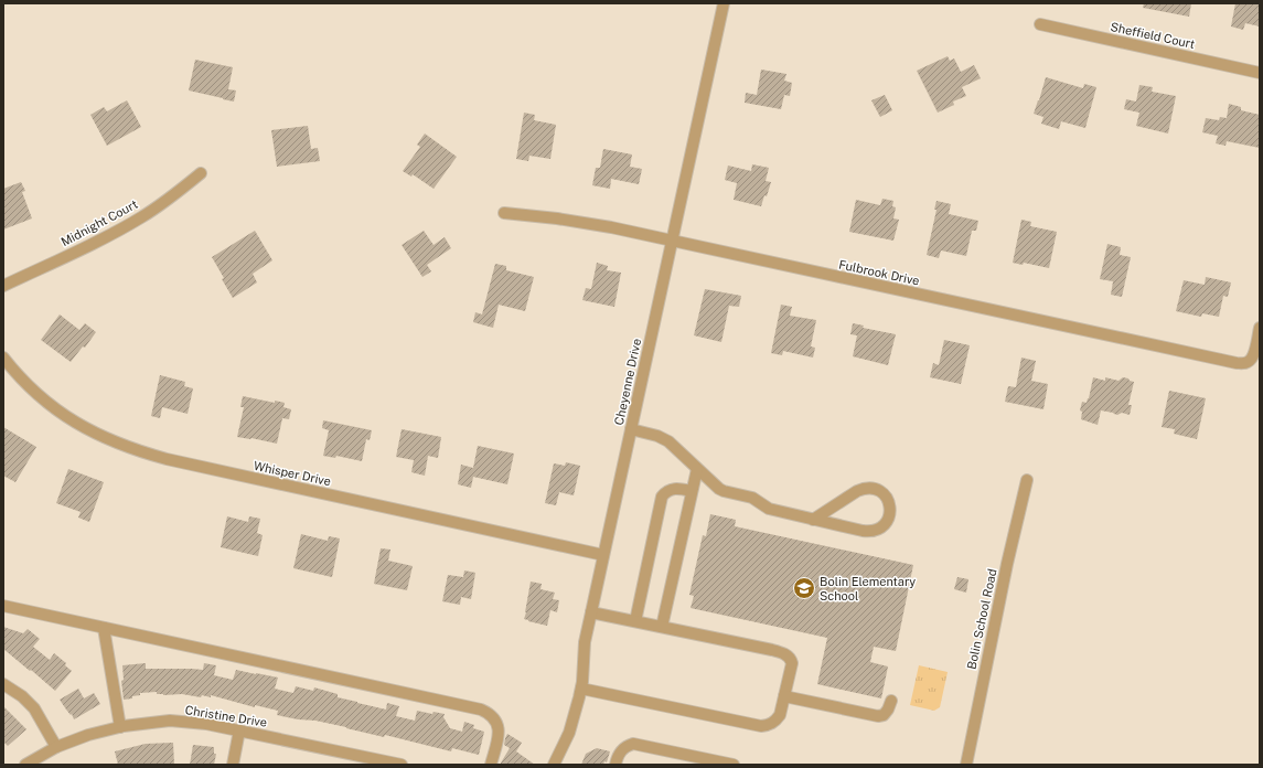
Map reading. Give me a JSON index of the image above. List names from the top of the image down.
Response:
{
  "streets": {
    "street": [
      "Sheffield Court",
      "Midnight Court",
      "Fulbrook Drive",
      "Cheyenne Drive",
      "Whisper Drive",
      "Bolin School Road",
      "Christine Drive"
    ]
  },
  "crossings": [
    ["Fulbrook Drive", "Cheyenne Drive"],
    ["Cheyenne Drive", "Whisper Drive"]
  ],
  "places": {
    "school or university": ["Bolin Elementary School"]
  }
}
